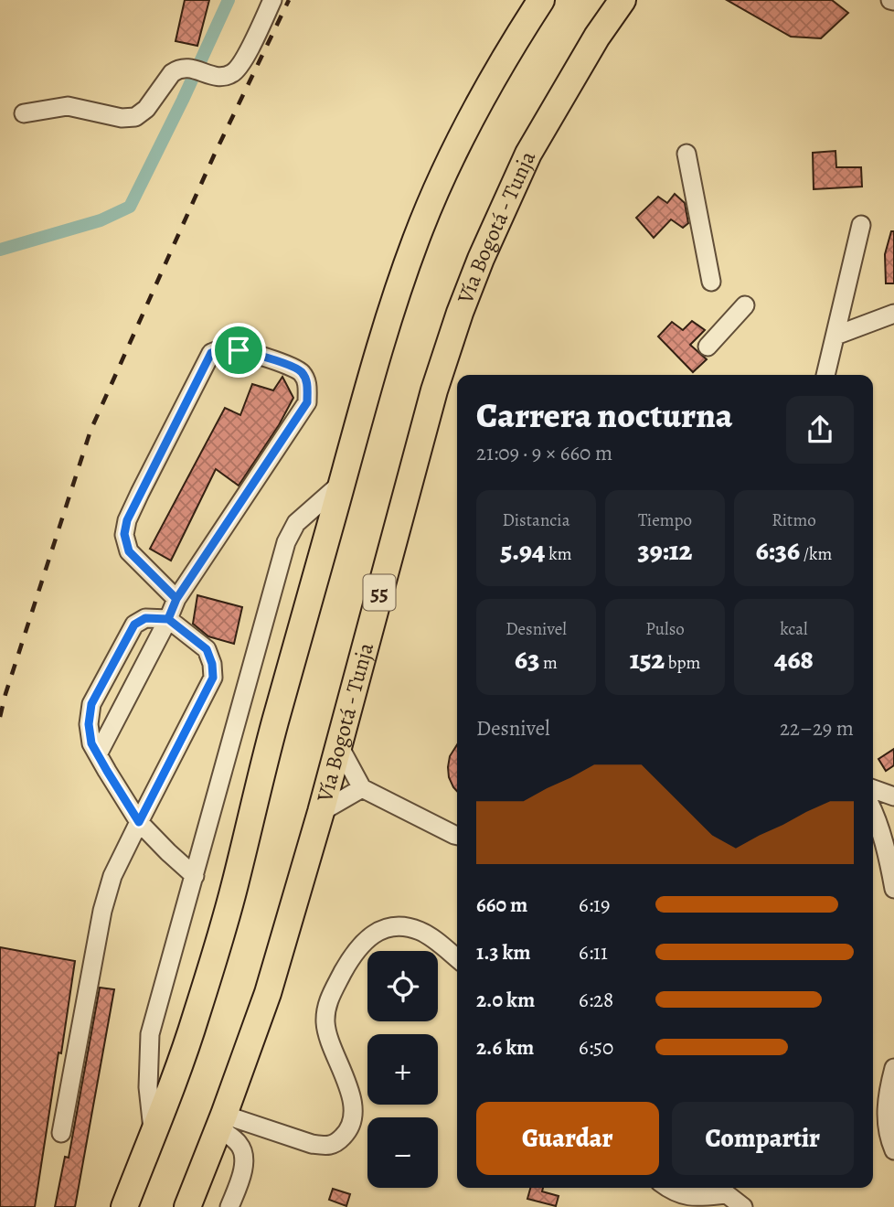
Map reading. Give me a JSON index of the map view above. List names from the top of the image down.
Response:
{
  "streets": {
    "highway": ["Vía Bogotá - Tunja", "55"]
  },
  "page": {
    "heading": ["Carrera nocturna", "21:09 · 9 × 660 m"],
    "stats": [
      ["Distancia", "5.94 km"],
      ["Tiempo", "39:12"],
      ["Ritmo", "6:36 /km"],
      ["Desnivel", "63 m"],
      ["Pulso", "152 bpm"],
      ["kcal", "468"]
    ],
    "chart": ["Desnivel", "22–29 m"],
    "list": [
      {
        "name": "660 m",
        "note": "6:19"
      },
      {
        "name": "1.3 km",
        "note": "6:11"
      },
      {
        "name": "2.0 km",
        "note": "6:28"
      },
      {
        "name": "2.6 km",
        "note": "6:50"
      }
    ],
    "map_buttons": ["+", "−"],
    "buttons": ["Guardar", "Compartir"]
  }
}
